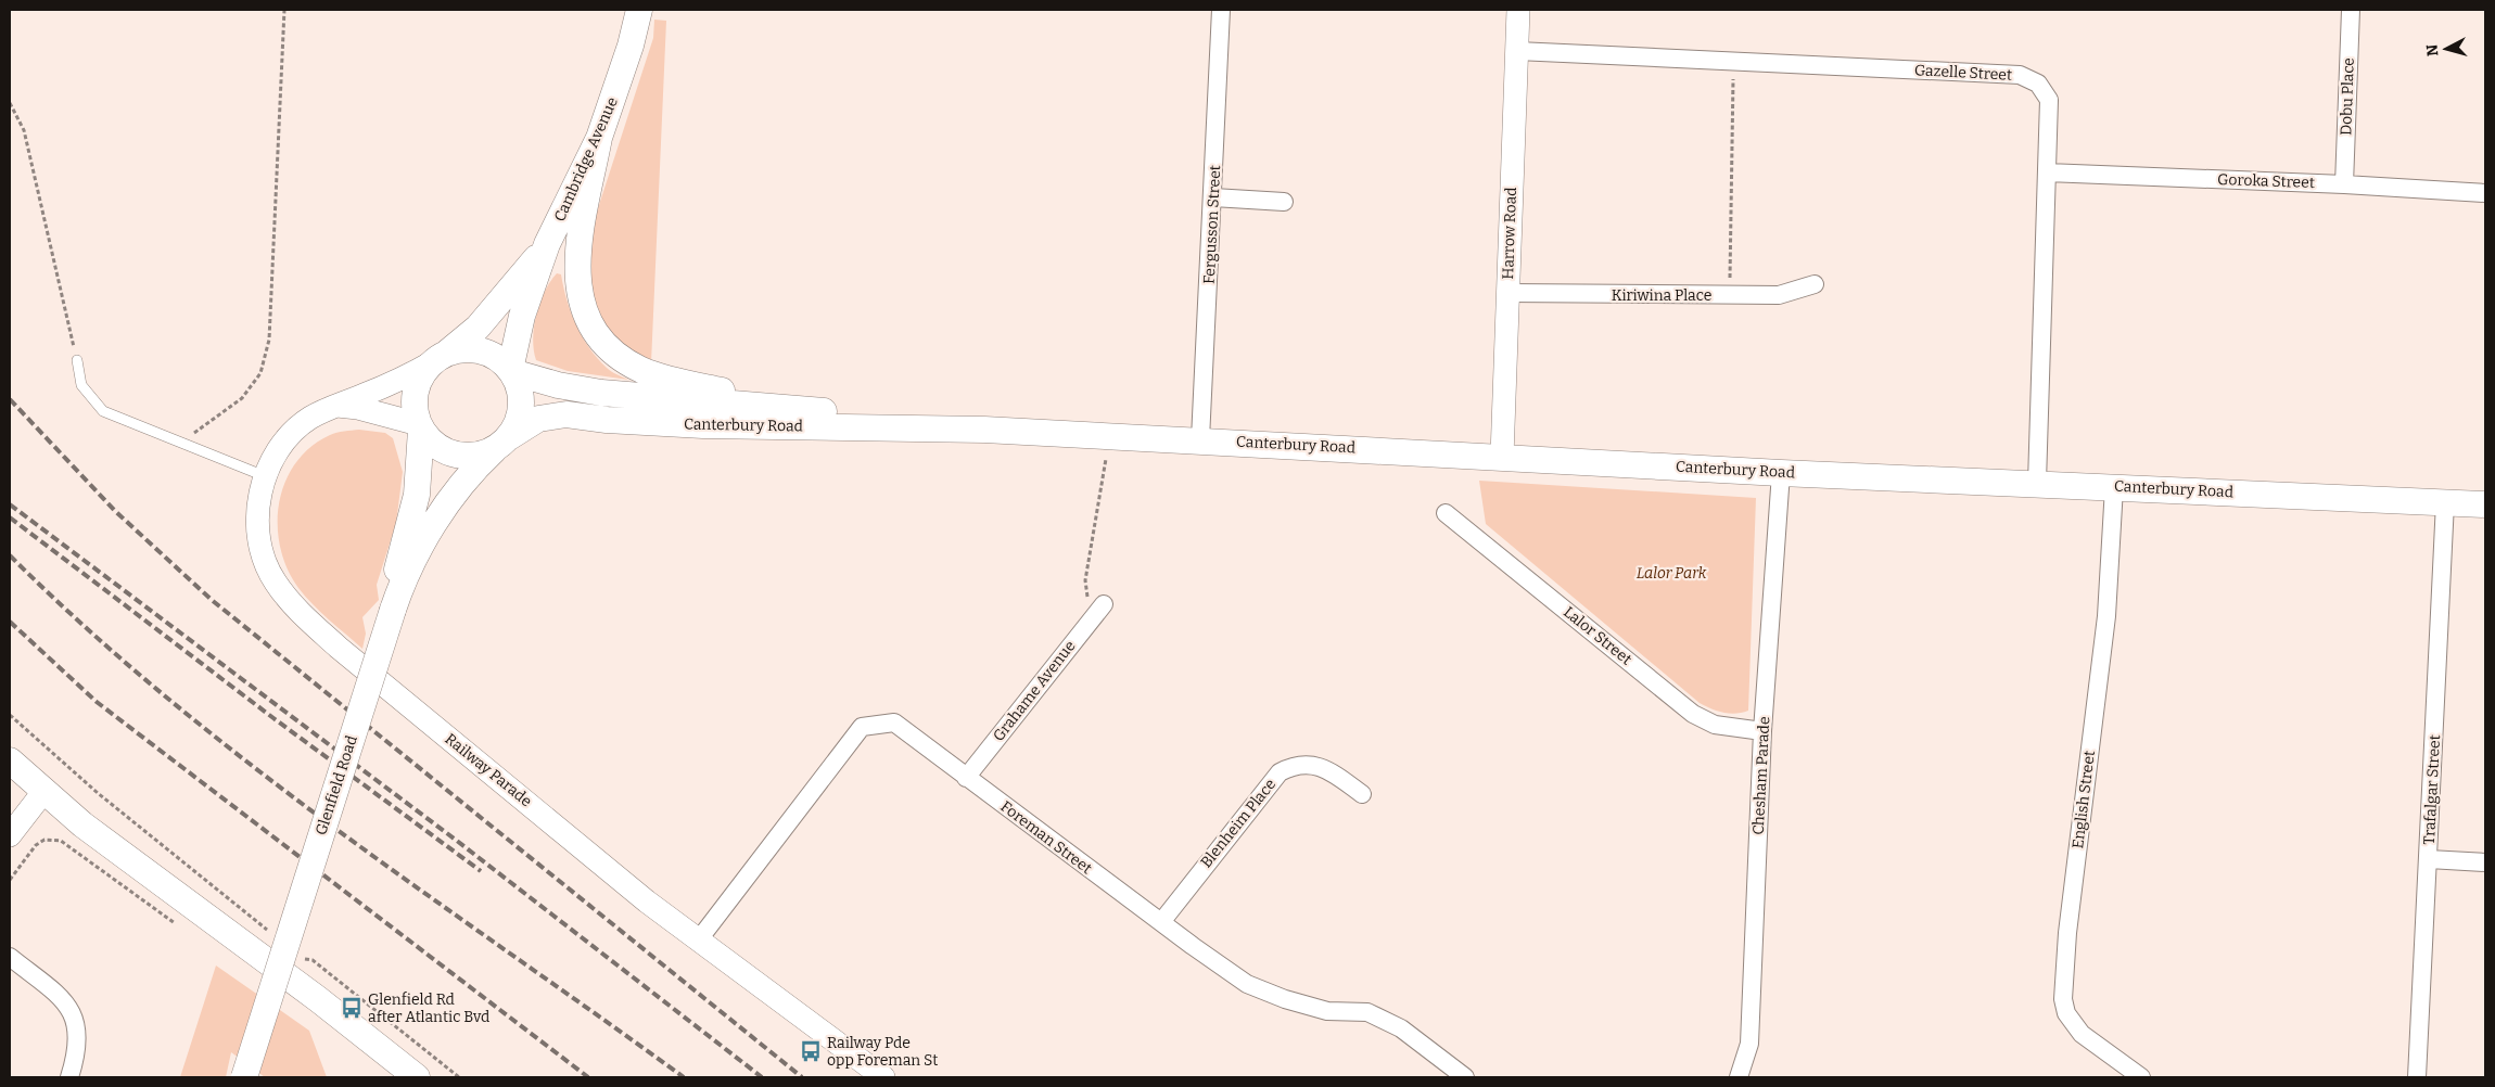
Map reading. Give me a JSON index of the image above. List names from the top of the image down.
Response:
{
  "streets": {
    "main road": ["Cambridge Avenue", "Canterbury Road", "Glenfield Road"],
    "street": [
      "Gazelle Street",
      "Dobu Place",
      "Goroka Street",
      "Fergusson Street",
      "Harrow Road",
      "Kiriwina Place",
      "Lalor Street",
      "Grahame Avenue",
      "Railway Parade",
      "Chesham Parade",
      "Trafalgar Street",
      "English Street",
      "Blenheim Place",
      "Foreman Street"
    ]
  },
  "crossings": [
    ["Gazelle Street", "Goroka Street"],
    ["Gazelle Street", "Harrow Road"],
    ["Gazelle Street", "Canterbury Road"],
    ["Dobu Place", "Goroka Street"],
    ["Cambridge Avenue", "Canterbury Road"],
    ["Cambridge Avenue", "Railway Parade"],
    ["Cambridge Avenue", "Glenfield Road"],
    ["Fergusson Street", "Canterbury Road"],
    ["Harrow Road", "Kiriwina Place"],
    ["Harrow Road", "Canterbury Road"],
    ["Canterbury Road", "Railway Parade"],
    ["Canterbury Road", "Chesham Parade"],
    ["Canterbury Road", "Glenfield Road"],
    ["Canterbury Road", "Trafalgar Street"],
    ["Canterbury Road", "English Street"],
    ["Lalor Street", "Chesham Parade"],
    ["Grahame Avenue", "Foreman Street"],
    ["Railway Parade", "Glenfield Road"],
    ["Railway Parade", "Foreman Street"],
    ["Blenheim Place", "Foreman Street"]
  ],
  "parks": ["Lalor Park"],
  "places": {
    "bus stop": ["Glenfield Rd after Atlantic Bvd", "Railway Pde opp Foreman St"]
  },
  "north": "left"
}
